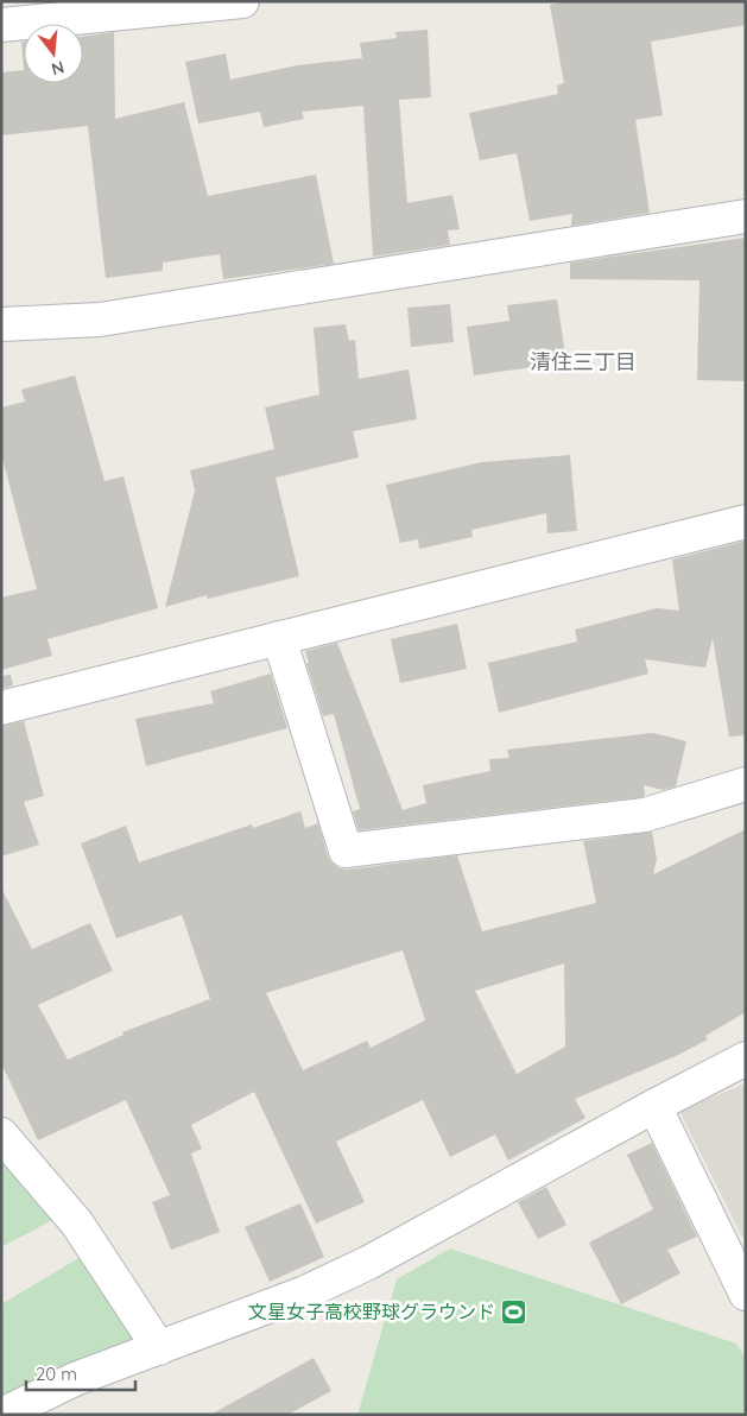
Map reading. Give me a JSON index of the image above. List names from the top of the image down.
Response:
{
  "districts": ["清住三丁目"],
  "places": {
    "sports": ["文星女子高校野球グラウンド"]
  },
  "scale_bar": "20 m",
  "north": "bottom"
}
